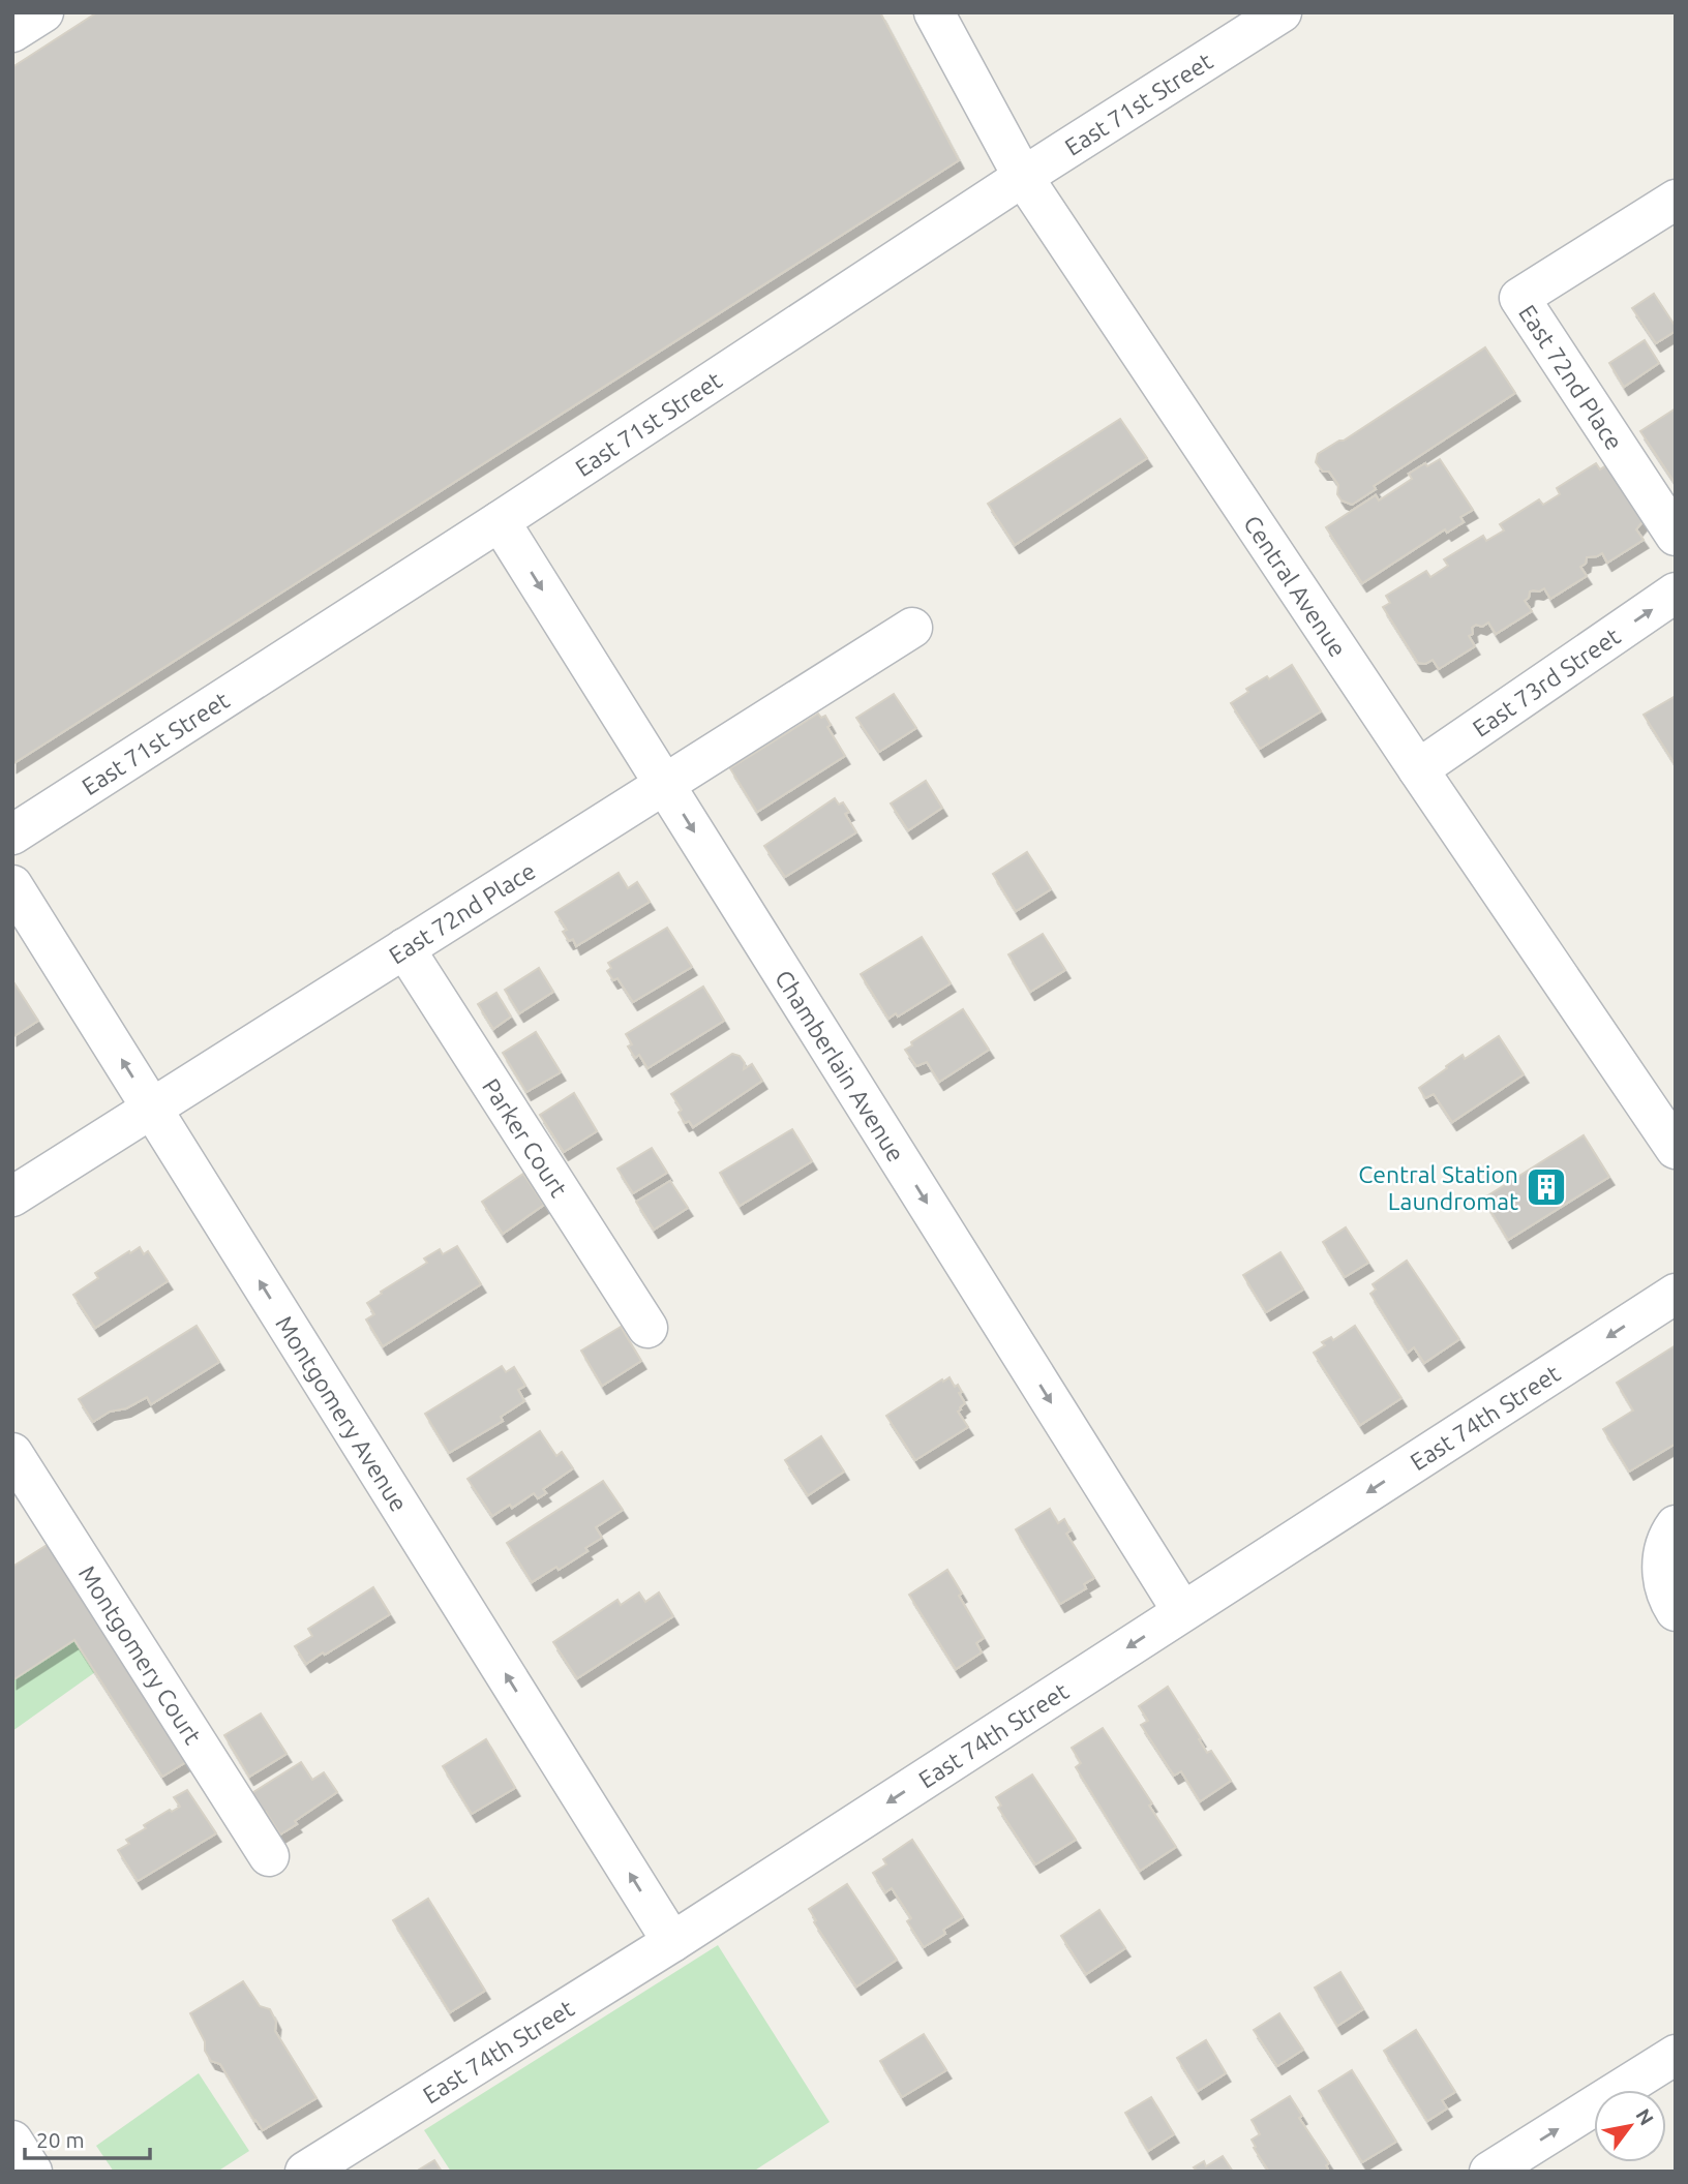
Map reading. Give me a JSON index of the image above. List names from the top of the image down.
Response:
{
  "streets": {
    "street": [
      "East 71st Street",
      "East 72nd Place",
      "Central Avenue",
      "East 73rd Street",
      "Chamberlain Avenue",
      "Parker Court",
      "Montgomery Avenue",
      "East 74th Street",
      "Montgomery Court"
    ]
  },
  "crossings": [
    ["East 71st Street", "Central Avenue"],
    ["East 71st Street", "Chamberlain Avenue"],
    ["East 72nd Place", "Chamberlain Avenue"],
    ["East 72nd Place", "Parker Court"],
    ["East 72nd Place", "Montgomery Avenue"],
    ["Central Avenue", "East 73rd Street"],
    ["Chamberlain Avenue", "East 74th Street"],
    ["Montgomery Avenue", "East 74th Street"]
  ],
  "one_way": [
    "East 73rd Street",
    "Chamberlain Avenue",
    "Montgomery Avenue",
    "East 74th Street"
  ],
  "places": {
    "building": ["Central Station Laundromat"]
  },
  "scale_bar": "20 m",
  "north": "top right"
}
